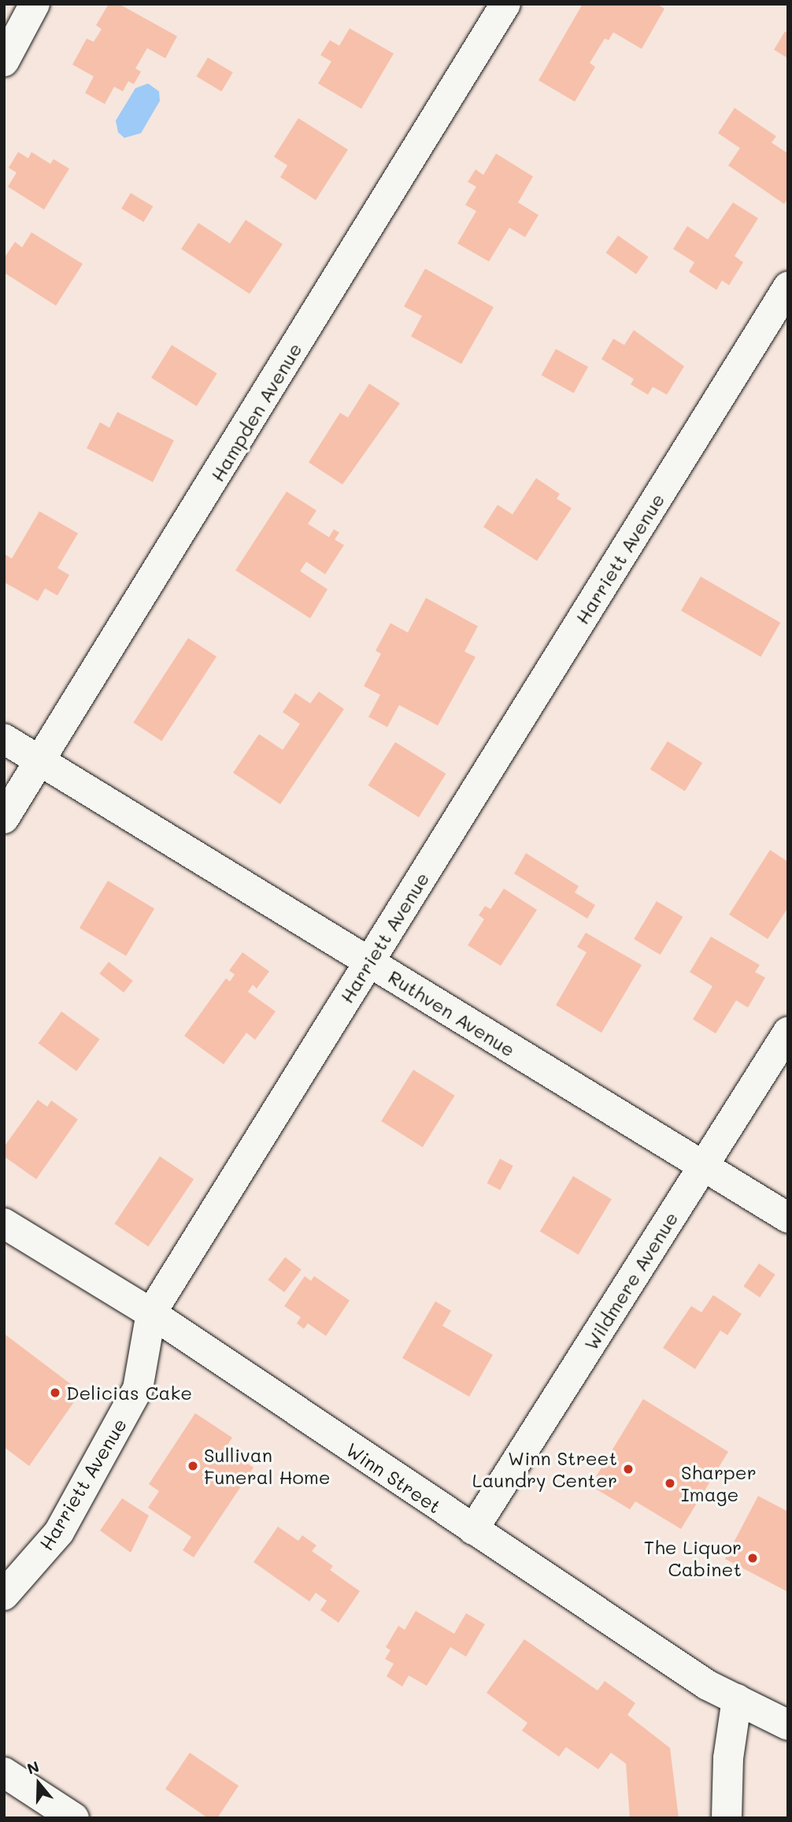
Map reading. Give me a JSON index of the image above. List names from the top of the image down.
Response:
{
  "streets": {
    "street": [
      "Hampden Avenue",
      "Harriett Avenue",
      "Ruthven Avenue",
      "Wildmere Avenue",
      "Winn Street"
    ]
  },
  "crossings": [
    ["Hampden Avenue", "Ruthven Avenue"],
    ["Harriett Avenue", "Ruthven Avenue"],
    ["Harriett Avenue", "Winn Street"],
    ["Ruthven Avenue", "Wildmere Avenue"],
    ["Wildmere Avenue", "Winn Street"]
  ],
  "places": [
    "Delicias Cake",
    "Sullivan Funeral Home",
    "Winn Street Laundry Center",
    "Sharper Image",
    "The Liquor Cabinet"
  ],
  "north": "top"
}
